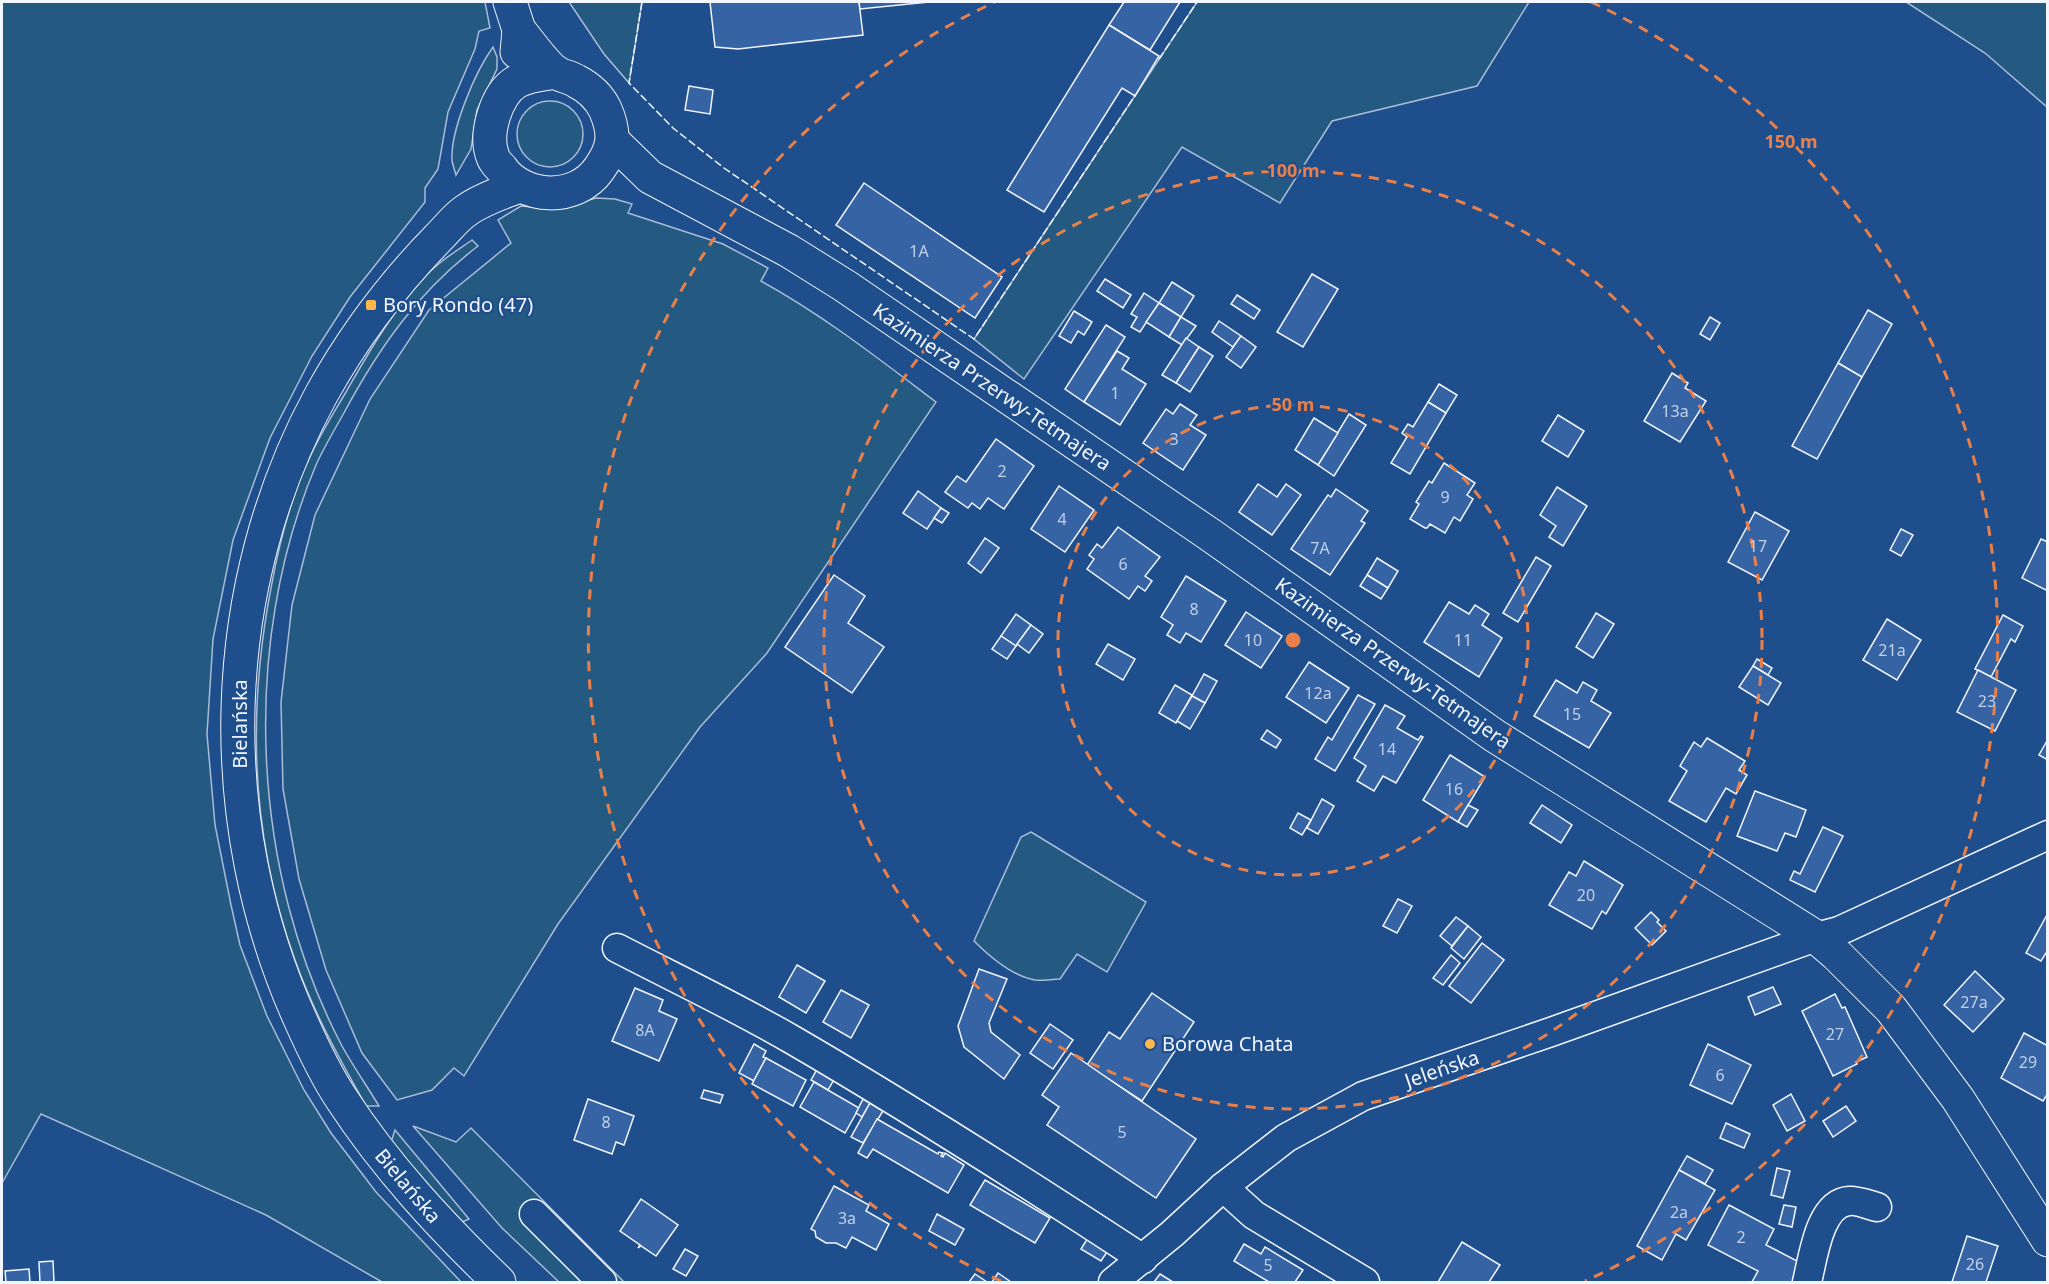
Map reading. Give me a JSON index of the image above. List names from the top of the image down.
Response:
{
  "streets": {
    "street": ["Kazimierza Przerwy-Tetmajera", "Bielańska", "Jeleńska"]
  },
  "crossings": [
    ["Kazimierza Przerwy-Tetmajera", "Jeleńska"]
  ],
  "places": {
    "transit": ["Bory Rondo (47)"],
    "other": ["Borowa Chata"]
  },
  "house_numbers": [
    "1A",
    "1",
    "13a",
    "3",
    "2",
    "9",
    "4",
    "17",
    "7A",
    "6",
    "8",
    "10",
    "11",
    "21a",
    "12a",
    "23",
    "15",
    "14",
    "16",
    "20",
    "27a",
    "8A",
    "27",
    "29",
    "6",
    "8",
    "5",
    "2a",
    "3a",
    "2",
    "26",
    "5"
  ],
  "rings": ["150 m", "100 m", "50 m"]
}
